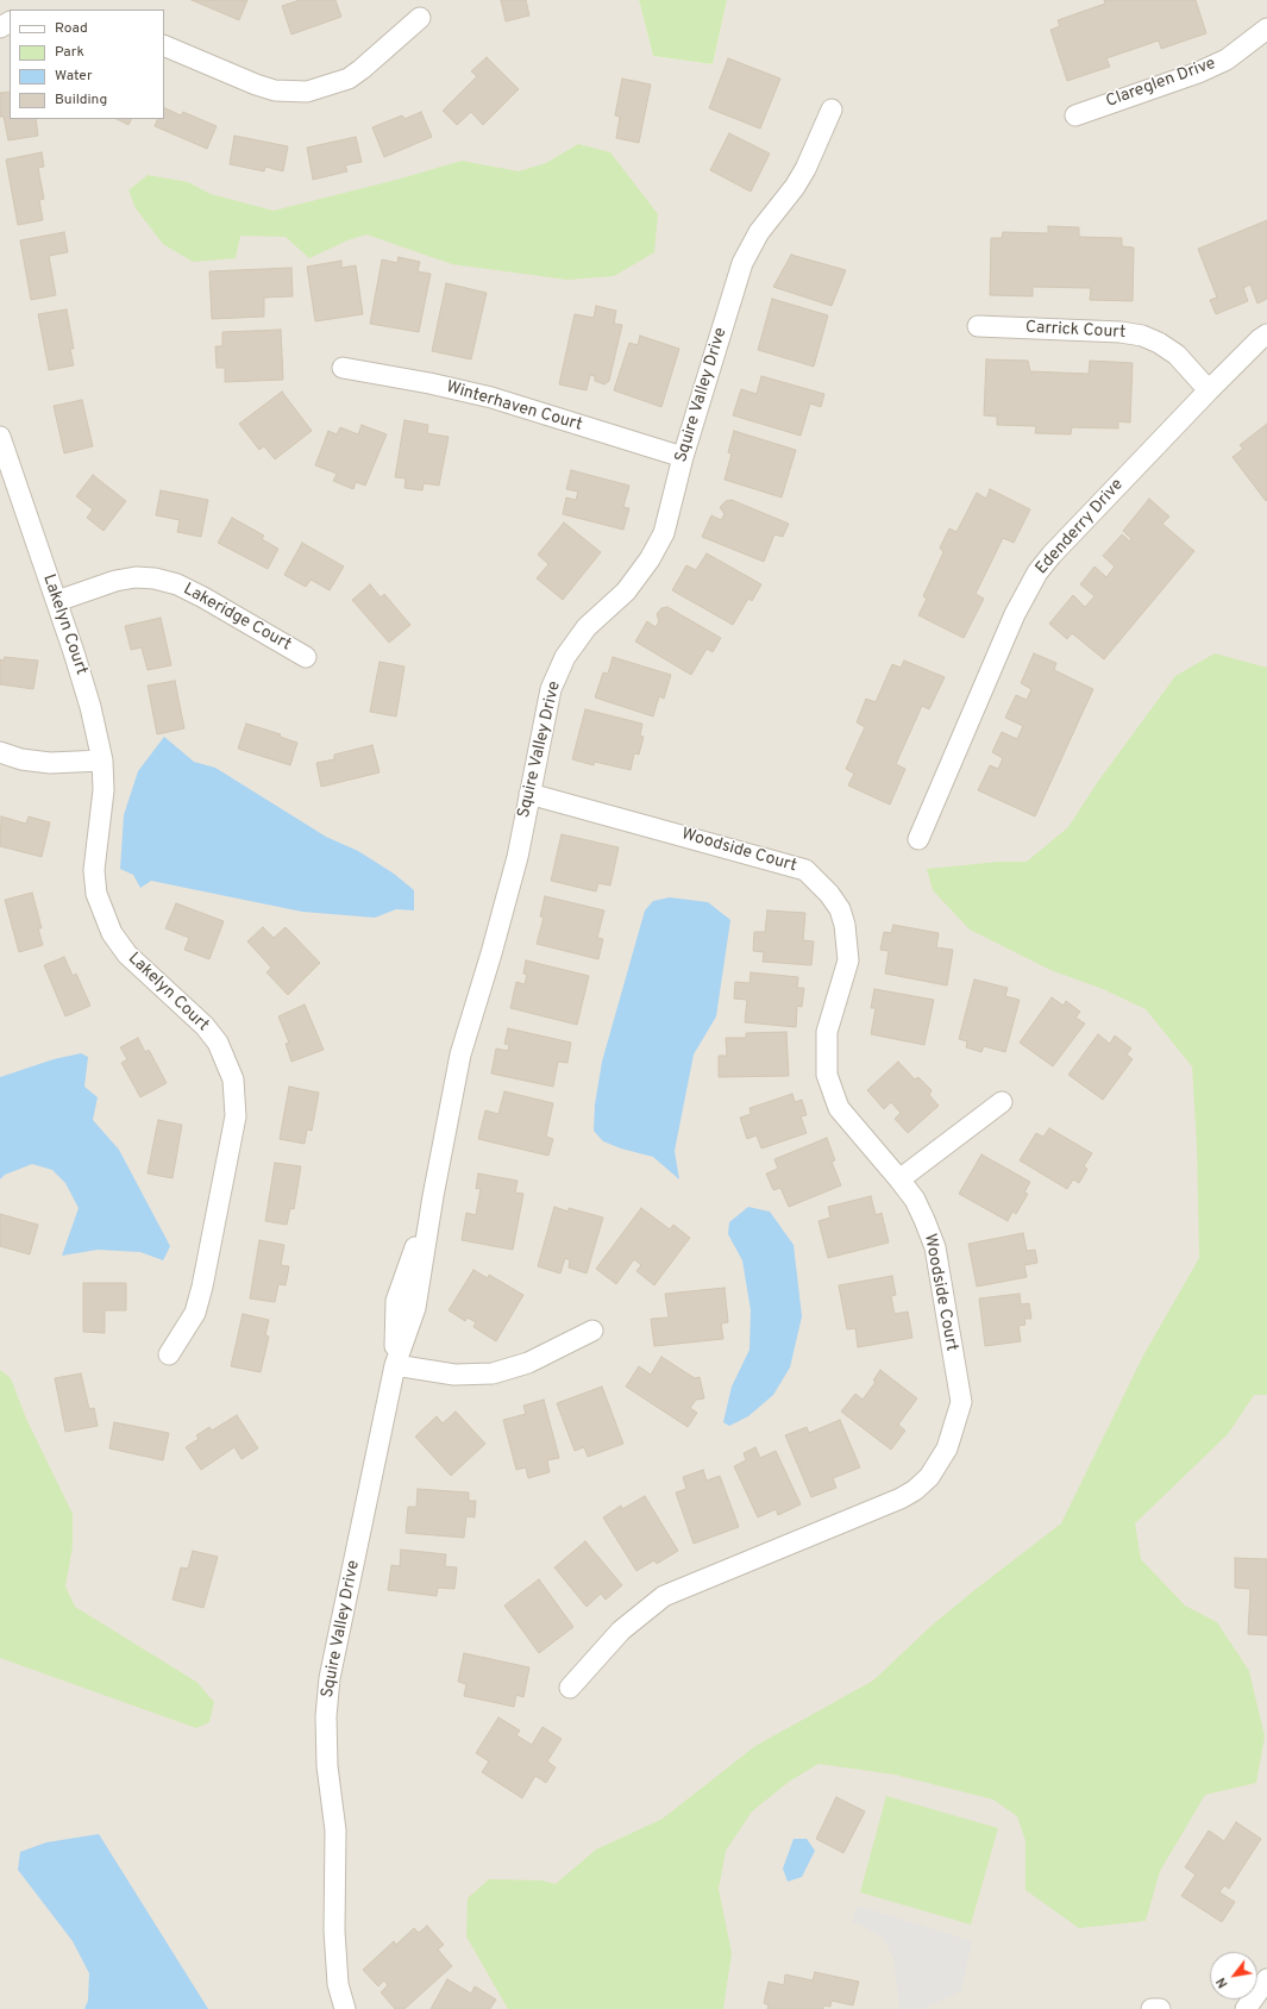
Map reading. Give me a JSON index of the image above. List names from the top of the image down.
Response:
{
  "streets": {
    "street": [
      "Clareglen Drive",
      "Carrick Court",
      "Squire Valley Drive",
      "Winterhaven Court",
      "Edenderry Drive",
      "Lakeridge Court",
      "Lakelyn Court",
      "Woodside Court"
    ]
  },
  "crossings": [
    ["Carrick Court", "Edenderry Drive"],
    ["Squire Valley Drive", "Winterhaven Court"],
    ["Squire Valley Drive", "Woodside Court"],
    ["Lakeridge Court", "Lakelyn Court"]
  ],
  "legend": [
    "Road",
    "Park",
    "Water",
    "Building"
  ],
  "north": "bottom left"
}
